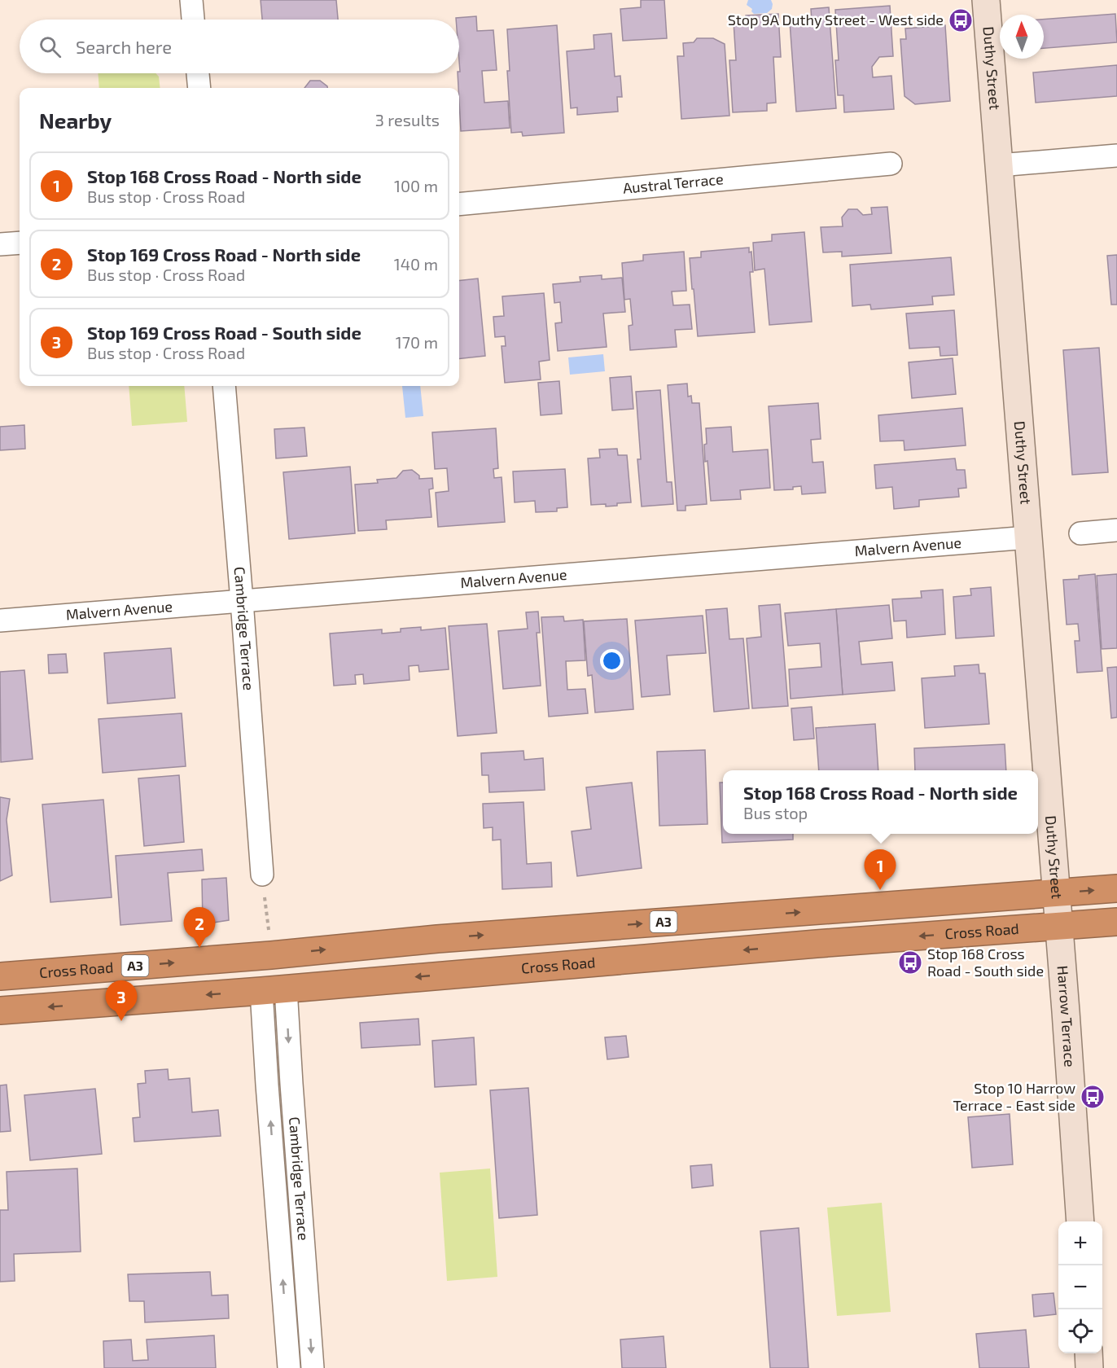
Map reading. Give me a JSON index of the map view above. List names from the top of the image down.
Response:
{
  "streets": {
    "highway": ["A3", "Cross Road"],
    "street": [
      "Duthy Street",
      "Austral Terrace",
      "Malvern Avenue",
      "Cambridge Terrace",
      "Harrow Terrace"
    ]
  },
  "crossings": [
    ["Duthy Street", "Malvern Avenue"],
    ["Duthy Street", "Cross Road"],
    ["Duthy Street", "Harrow Terrace"],
    ["Malvern Avenue", "Cambridge Terrace"],
    ["Cambridge Terrace", "Cross Road"],
    ["Cross Road", "Harrow Terrace"]
  ],
  "places": {
    "bus stop": ["Stop 9A Duthy Street - West side", "Stop 168 Cross Road - South side", "Stop 10 Harrow Terrace - East side"]
  },
  "north": "top",
  "page": {
    "search": "Search here",
    "heading": ["Nearby", "3 results"],
    "list": [
      {
        "mark": "1",
        "name": "Stop 168 Cross Road - North side",
        "note": "Bus stop · Cross Road",
        "value": "100 m"
      },
      {
        "mark": "2",
        "name": "Stop 169 Cross Road - North side",
        "note": "Bus stop · Cross Road",
        "value": "140 m"
      },
      {
        "mark": "3",
        "name": "Stop 169 Cross Road - South side",
        "note": "Bus stop · Cross Road",
        "value": "170 m"
      }
    ],
    "popup": ["Stop 168 Cross Road - North side", "Bus stop"],
    "pins": ["1", "2", "3"],
    "map_buttons": ["+", "−"]
  }
}
